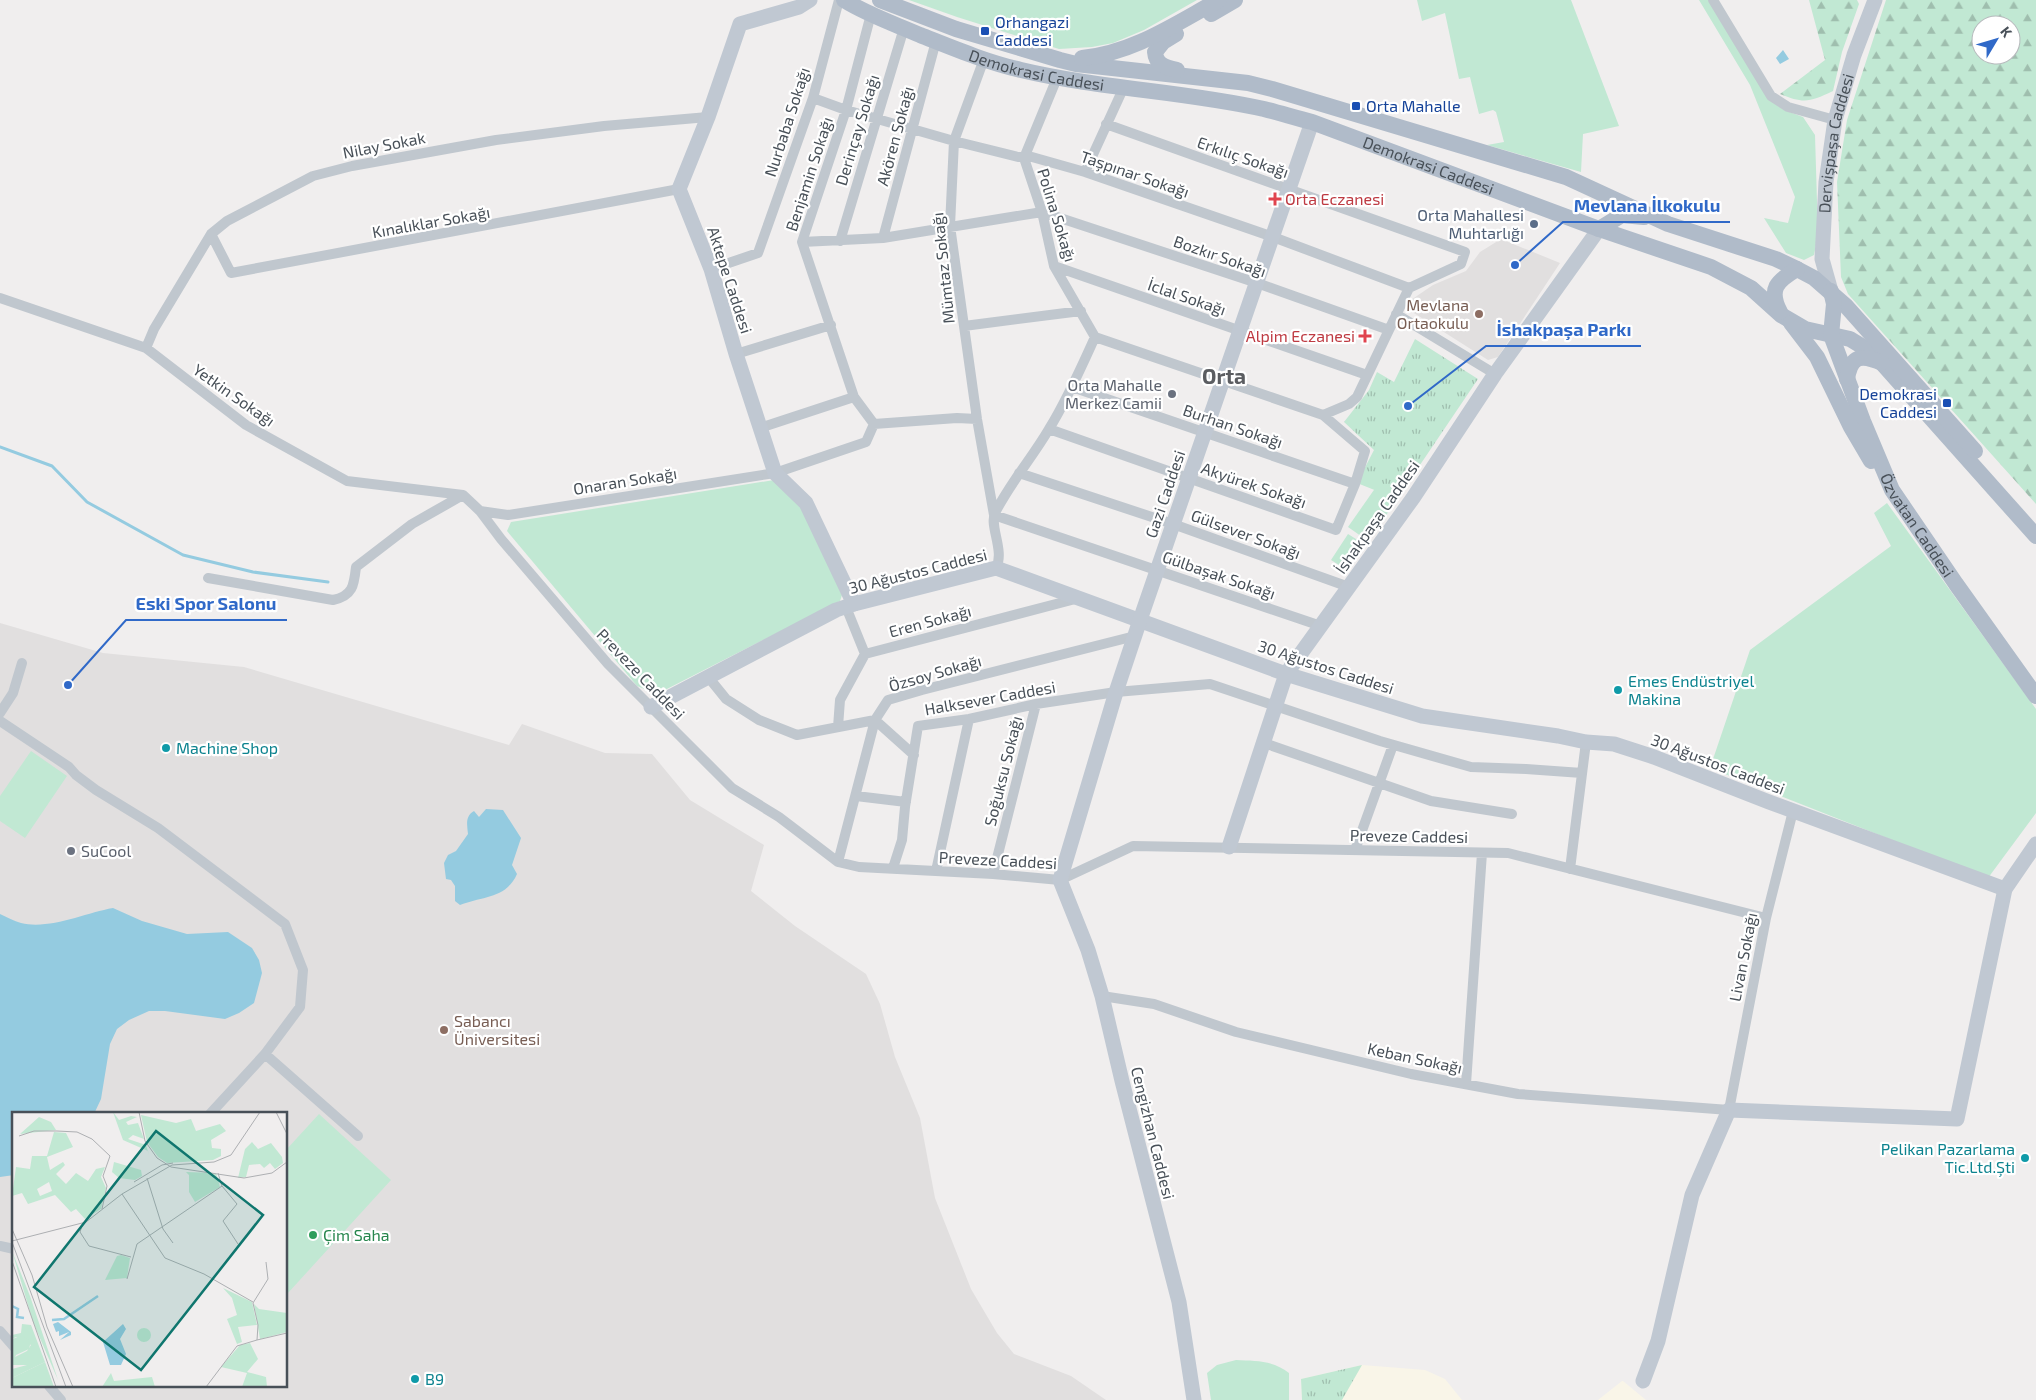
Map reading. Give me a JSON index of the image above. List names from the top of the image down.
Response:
{
  "streets": {
    "main road": ["Demokrasi Caddesi", "Özvatan Caddesi"],
    "street": [
      "Nurbaba Sokağı",
      "Derinçay Sokağı",
      "Akören Sokağı",
      "Dervişpaşa Caddesi",
      "Nilay Sokak",
      "Erkılıç Sokağı",
      "Benjamin Sokağı",
      "Taşpınar Sokağı",
      "Polina Sokağı",
      "Kınalıklar Sokağı",
      "Bozkır Sokağı",
      "Mümtaz Sokağı",
      "Aktepe Caddesi",
      "İclal Sokağı",
      "Yetkin Sokağı",
      "Burhan Sokağı",
      "Onaran Sokağı",
      "Akyürek Sokağı",
      "Gazi Caddesi",
      "İshakpaşa Caddesi",
      "Gülsever Sokağı",
      "30 Ağustos Caddesi",
      "Gülbaşak Sokağı",
      "Eren Sokağı",
      "Özsoy Sokağı",
      "Preveze Caddesi",
      "Halksever Caddesi",
      "Soğuksu Sokağı",
      "Livan Sokağı",
      "Keban Sokağı",
      "Cengizhan Caddesi"
    ]
  },
  "crossings": [
    ["Demokrasi Caddesi", "Derinçay Sokağı"],
    ["Demokrasi Caddesi", "Akören Sokağı"],
    ["Demokrasi Caddesi", "Dervişpaşa Caddesi"],
    ["Demokrasi Caddesi", "Benjamin Sokağı"],
    ["Demokrasi Caddesi", "Polina Sokağı"],
    ["Demokrasi Caddesi", "Mümtaz Sokağı"],
    ["Demokrasi Caddesi", "Gazi Caddesi"],
    ["Demokrasi Caddesi", "İshakpaşa Caddesi"],
    ["Demokrasi Caddesi", "Özvatan Caddesi"],
    ["Nurbaba Sokağı", "Taşpınar Sokağı"],
    ["Nurbaba Sokağı", "Aktepe Caddesi"],
    ["Derinçay Sokağı", "Taşpınar Sokağı"],
    ["Akören Sokağı", "Taşpınar Sokağı"],
    ["Nilay Sokak", "Kınalıklar Sokağı"],
    ["Nilay Sokak", "Yetkin Sokağı"],
    ["Erkılıç Sokağı", "Taşpınar Sokağı"],
    ["Erkılıç Sokağı", "Gazi Caddesi"],
    ["Benjamin Sokağı", "Taşpınar Sokağı"],
    ["Benjamin Sokağı", "Onaran Sokağı"],
    ["Taşpınar Sokağı", "Polina Sokağı"],
    ["Taşpınar Sokağı", "Mümtaz Sokağı"],
    ["Taşpınar Sokağı", "Gazi Caddesi"],
    ["Polina Sokağı", "Bozkır Sokağı"],
    ["Polina Sokağı", "İclal Sokağı"],
    ["Kınalıklar Sokağı", "Aktepe Caddesi"],
    ["Bozkır Sokağı", "Gazi Caddesi"],
    ["Mümtaz Sokağı", "Gülbaşak Sokağı"],
    ["Aktepe Caddesi", "Onaran Sokağı"],
    ["Aktepe Caddesi", "30 Ağustos Caddesi"],
    ["İclal Sokağı", "Gazi Caddesi"],
    ["Burhan Sokağı", "Akyürek Sokağı"],
    ["Burhan Sokağı", "Gazi Caddesi"],
    ["Onaran Sokağı", "Preveze Caddesi"],
    ["Akyürek Sokağı", "Gazi Caddesi"],
    ["Gazi Caddesi", "Gülsever Sokağı"],
    ["Gazi Caddesi", "30 Ağustos Caddesi"],
    ["Gazi Caddesi", "Gülbaşak Sokağı"],
    ["Gazi Caddesi", "Özsoy Sokağı"],
    ["Gazi Caddesi", "Preveze Caddesi"],
    ["Gazi Caddesi", "Halksever Caddesi"],
    ["Gazi Caddesi", "Cengizhan Caddesi"],
    ["İshakpaşa Caddesi", "Gülsever Sokağı"],
    ["İshakpaşa Caddesi", "30 Ağustos Caddesi"],
    ["İshakpaşa Caddesi", "Gülbaşak Sokağı"],
    ["İshakpaşa Caddesi", "Preveze Caddesi"],
    ["İshakpaşa Caddesi", "Halksever Caddesi"],
    ["30 Ağustos Caddesi", "Eren Sokağı"],
    ["30 Ağustos Caddesi", "Preveze Caddesi"],
    ["30 Ağustos Caddesi", "Livan Sokağı"],
    ["Preveze Caddesi", "Halksever Caddesi"],
    ["Preveze Caddesi", "Soğuksu Sokağı"],
    ["Preveze Caddesi", "Livan Sokağı"],
    ["Preveze Caddesi", "Cengizhan Caddesi"],
    ["Halksever Caddesi", "Soğuksu Sokağı"],
    ["Livan Sokağı", "Keban Sokağı"],
    ["Keban Sokağı", "Cengizhan Caddesi"]
  ],
  "districts": ["Orta"],
  "places": {
    "transit": ["Orhangazi Caddesi", "Orta Mahalle", "Demokrasi Caddesi"],
    "health": ["Orta Eczanesi", "Alpim Eczanesi"],
    "other": [
      "Orta Mahallesi Muhtarlığı",
      "Mevlana İlkokulu",
      "Mevlana Ortaokulu",
      "Orta Mahalle Merkez Camii",
      "İshakpaşa Parkı",
      "Eski Spor Salonu",
      "Emes Endüstriyel Makina",
      "Machine Shop",
      "SuCool",
      "Sabancı Üniversitesi",
      "Pelikan Pazarlama Tic.Ltd.Şti",
      "Çim Saha",
      "B9"
    ]
  },
  "north": "top right"
}
